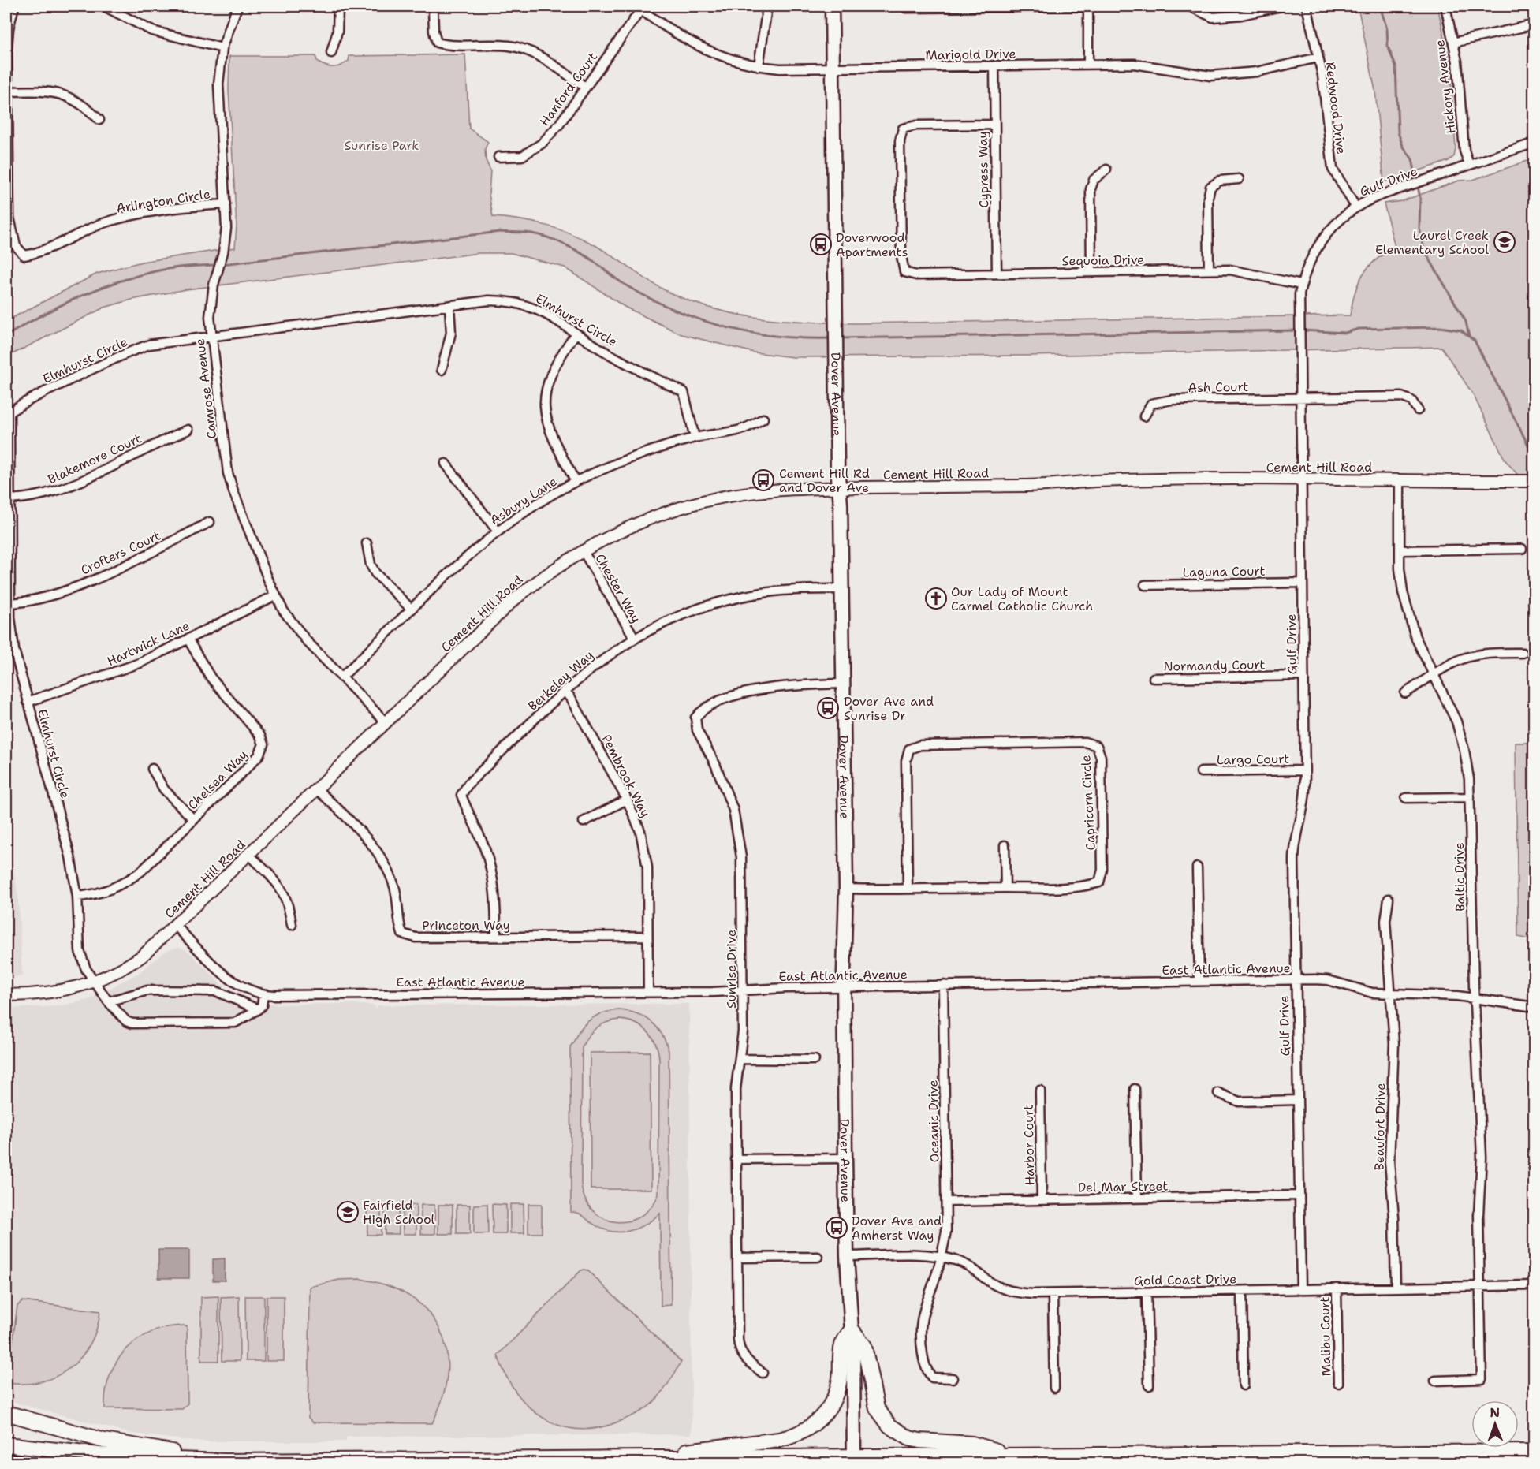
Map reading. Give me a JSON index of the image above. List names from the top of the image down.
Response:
{
  "streets": {
    "main road": ["Dover Avenue"],
    "street": [
      "Marigold Drive",
      "Hickory Avenue",
      "Hanford Court",
      "Redwood Drive",
      "Cypress Way",
      "Gulf Drive",
      "Arlington Circle",
      "Sequoia Drive",
      "Elmhurst Circle",
      "Ash Court",
      "Camrose Avenue",
      "Blakemore Court",
      "Cement Hill Road",
      "Asbury Lane",
      "Crofters Court",
      "Laguna Court",
      "Chester Way",
      "Hartwick Lane",
      "Normandy Court",
      "Berkeley Way",
      "Largo Court",
      "Pembrook Way",
      "Chelsea Way",
      "Capricorn Circle",
      "Baltic Drive",
      "Princeton Way",
      "Sunrise Drive",
      "East Atlantic Avenue",
      "Oceanic Drive",
      "Beaufort Drive",
      "Harbor Court",
      "Del Mar Street",
      "Gold Coast Drive",
      "Malibu Court"
    ]
  },
  "crossings": [
    ["Marigold Drive", "Hanford Court"],
    ["Marigold Drive", "Redwood Drive"],
    ["Marigold Drive", "Cypress Way"],
    ["Marigold Drive", "Dover Avenue"],
    ["Hickory Avenue", "Gulf Drive"],
    ["Redwood Drive", "Gulf Drive"],
    ["Cypress Way", "Sequoia Drive"],
    ["Gulf Drive", "Sequoia Drive"],
    ["Gulf Drive", "Ash Court"],
    ["Gulf Drive", "Cement Hill Road"],
    ["Gulf Drive", "Laguna Court"],
    ["Gulf Drive", "Normandy Court"],
    ["Gulf Drive", "Largo Court"],
    ["Gulf Drive", "East Atlantic Avenue"],
    ["Gulf Drive", "Del Mar Street"],
    ["Gulf Drive", "Gold Coast Drive"],
    ["Arlington Circle", "Camrose Avenue"],
    ["Elmhurst Circle", "Camrose Avenue"],
    ["Elmhurst Circle", "Blakemore Court"],
    ["Elmhurst Circle", "Cement Hill Road"],
    ["Elmhurst Circle", "Asbury Lane"],
    ["Elmhurst Circle", "Crofters Court"],
    ["Elmhurst Circle", "Hartwick Lane"],
    ["Elmhurst Circle", "Chelsea Way"],
    ["Camrose Avenue", "Cement Hill Road"],
    ["Camrose Avenue", "Asbury Lane"],
    ["Camrose Avenue", "Hartwick Lane"],
    ["Dover Avenue", "Cement Hill Road"],
    ["Dover Avenue", "Berkeley Way"],
    ["Dover Avenue", "Capricorn Circle"],
    ["Dover Avenue", "Sunrise Drive"],
    ["Dover Avenue", "East Atlantic Avenue"],
    ["Dover Avenue", "Gold Coast Drive"],
    ["Cement Hill Road", "Chester Way"],
    ["Cement Hill Road", "Baltic Drive"],
    ["Cement Hill Road", "Princeton Way"],
    ["Cement Hill Road", "East Atlantic Avenue"],
    ["Chester Way", "Berkeley Way"],
    ["Hartwick Lane", "Chelsea Way"],
    ["Berkeley Way", "Pembrook Way"],
    ["Berkeley Way", "Princeton Way"],
    ["Pembrook Way", "Princeton Way"],
    ["Pembrook Way", "East Atlantic Avenue"],
    ["Baltic Drive", "East Atlantic Avenue"],
    ["Baltic Drive", "Gold Coast Drive"],
    ["Sunrise Drive", "East Atlantic Avenue"],
    ["East Atlantic Avenue", "Oceanic Drive"],
    ["East Atlantic Avenue", "Beaufort Drive"],
    ["Oceanic Drive", "Del Mar Street"],
    ["Oceanic Drive", "Gold Coast Drive"],
    ["Beaufort Drive", "Gold Coast Drive"],
    ["Harbor Court", "Del Mar Street"],
    ["Gold Coast Drive", "Malibu Court"]
  ],
  "parks": ["Sunrise Park"],
  "places": {
    "school or university": ["Laurel Creek Elementary School", "Fairfield High School"],
    "bus stop": [
      "Doverwood Apartments",
      "Cement Hill Rd and Dover Ave",
      "Dover Ave and Sunrise Dr",
      "Dover Ave and Amherst Way"
    ],
    "church": ["Our Lady of Mount Carmel Catholic Church"]
  },
  "north": "top"
}
